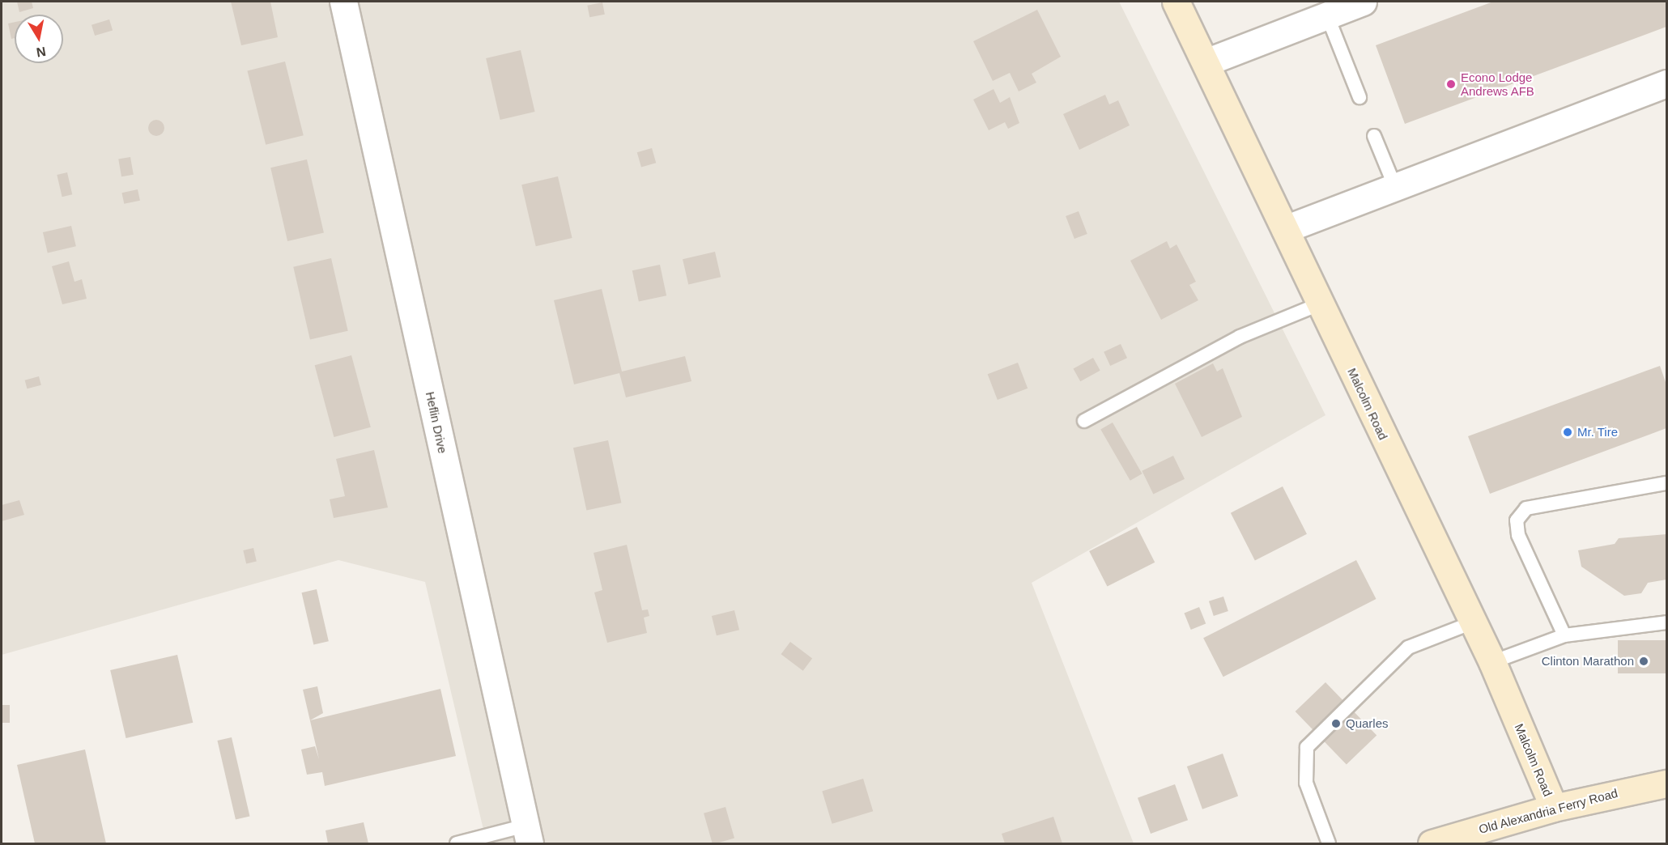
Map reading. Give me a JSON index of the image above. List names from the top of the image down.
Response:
{
  "streets": {
    "street": ["Malcolm Road", "Heflin Drive", "Old Alexandria Ferry Road"]
  },
  "crossings": [
    ["Malcolm Road", "Old Alexandria Ferry Road"]
  ],
  "places": [
    "Econo Lodge Andrews AFB",
    "Mr. Tire",
    "Clinton Marathon",
    "Quarles"
  ],
  "north": "bottom"
}
